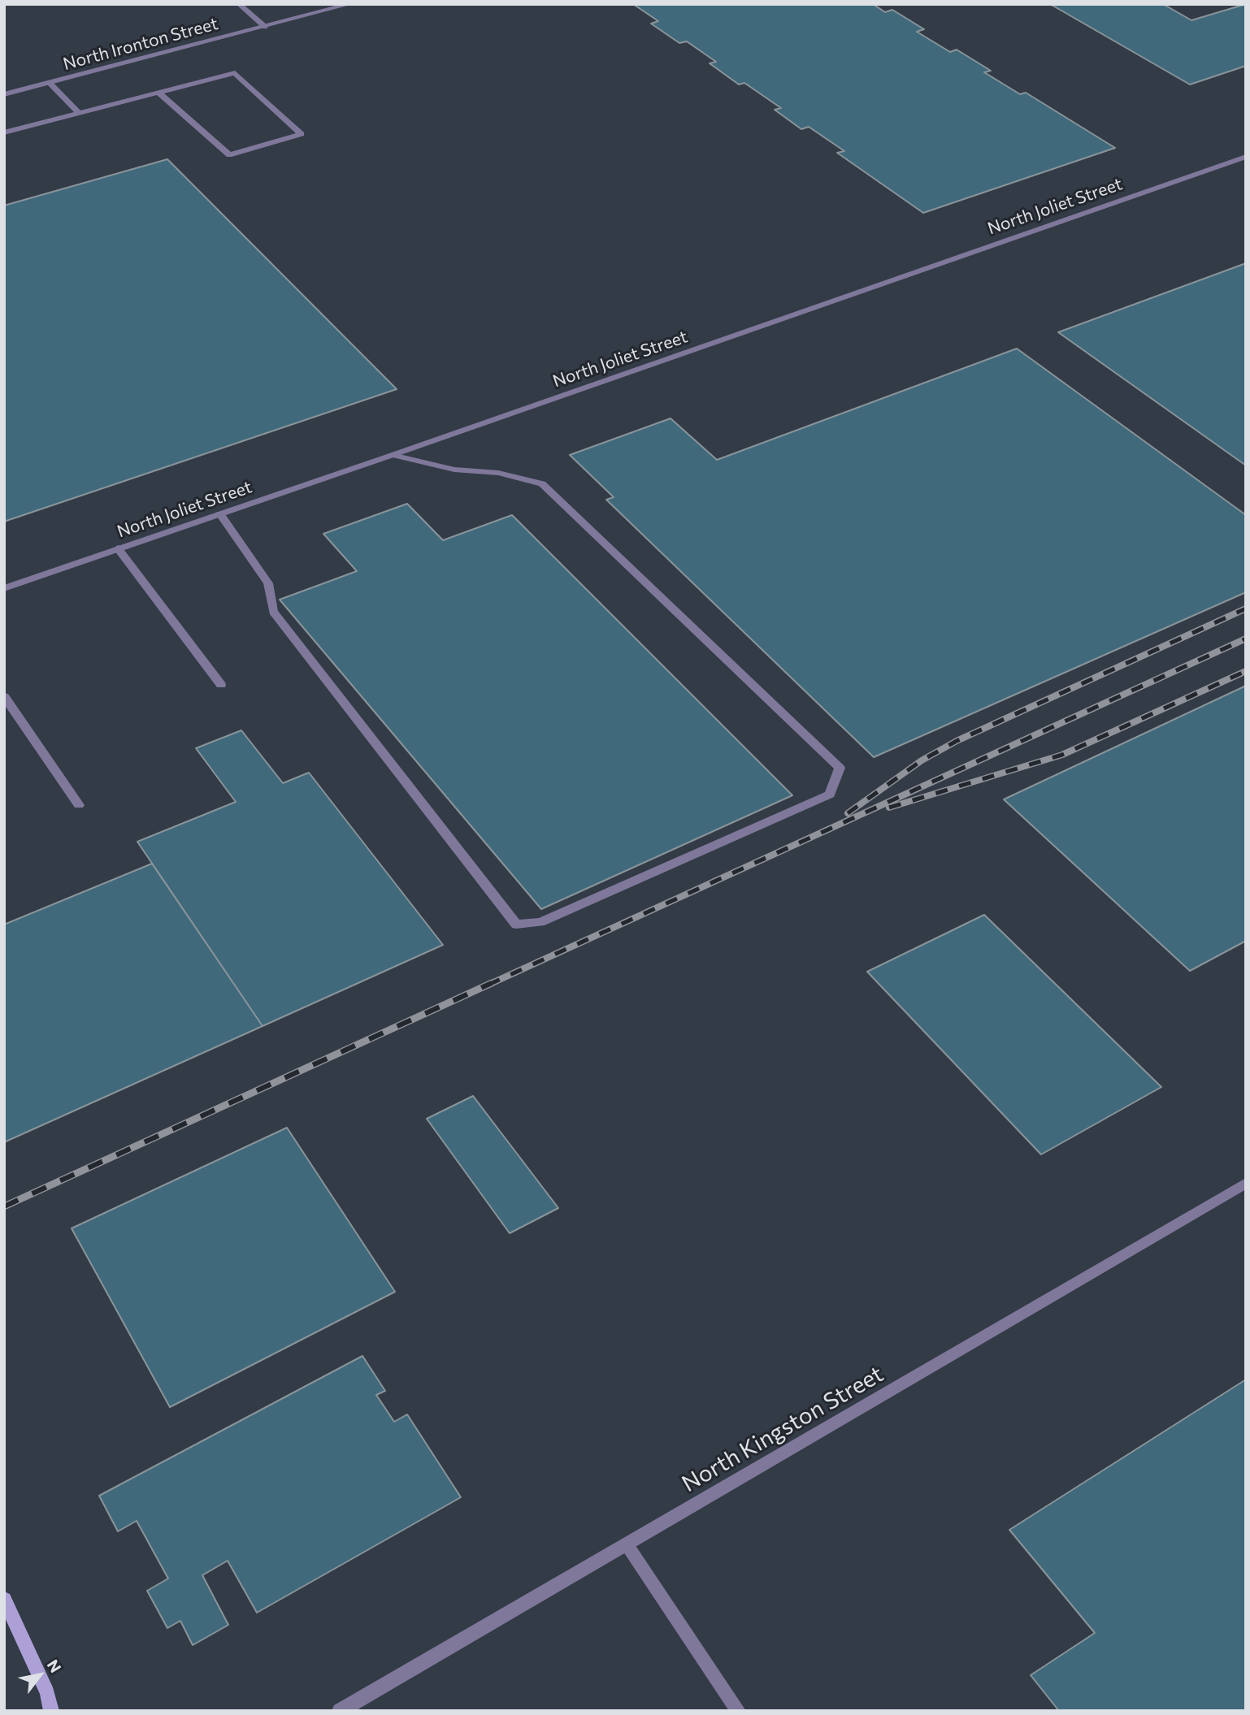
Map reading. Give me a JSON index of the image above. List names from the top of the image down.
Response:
{
  "streets": {
    "street": ["North Ironton Street", "North Joliet Street", "North Kingston Street"]
  },
  "north": "top right"
}
